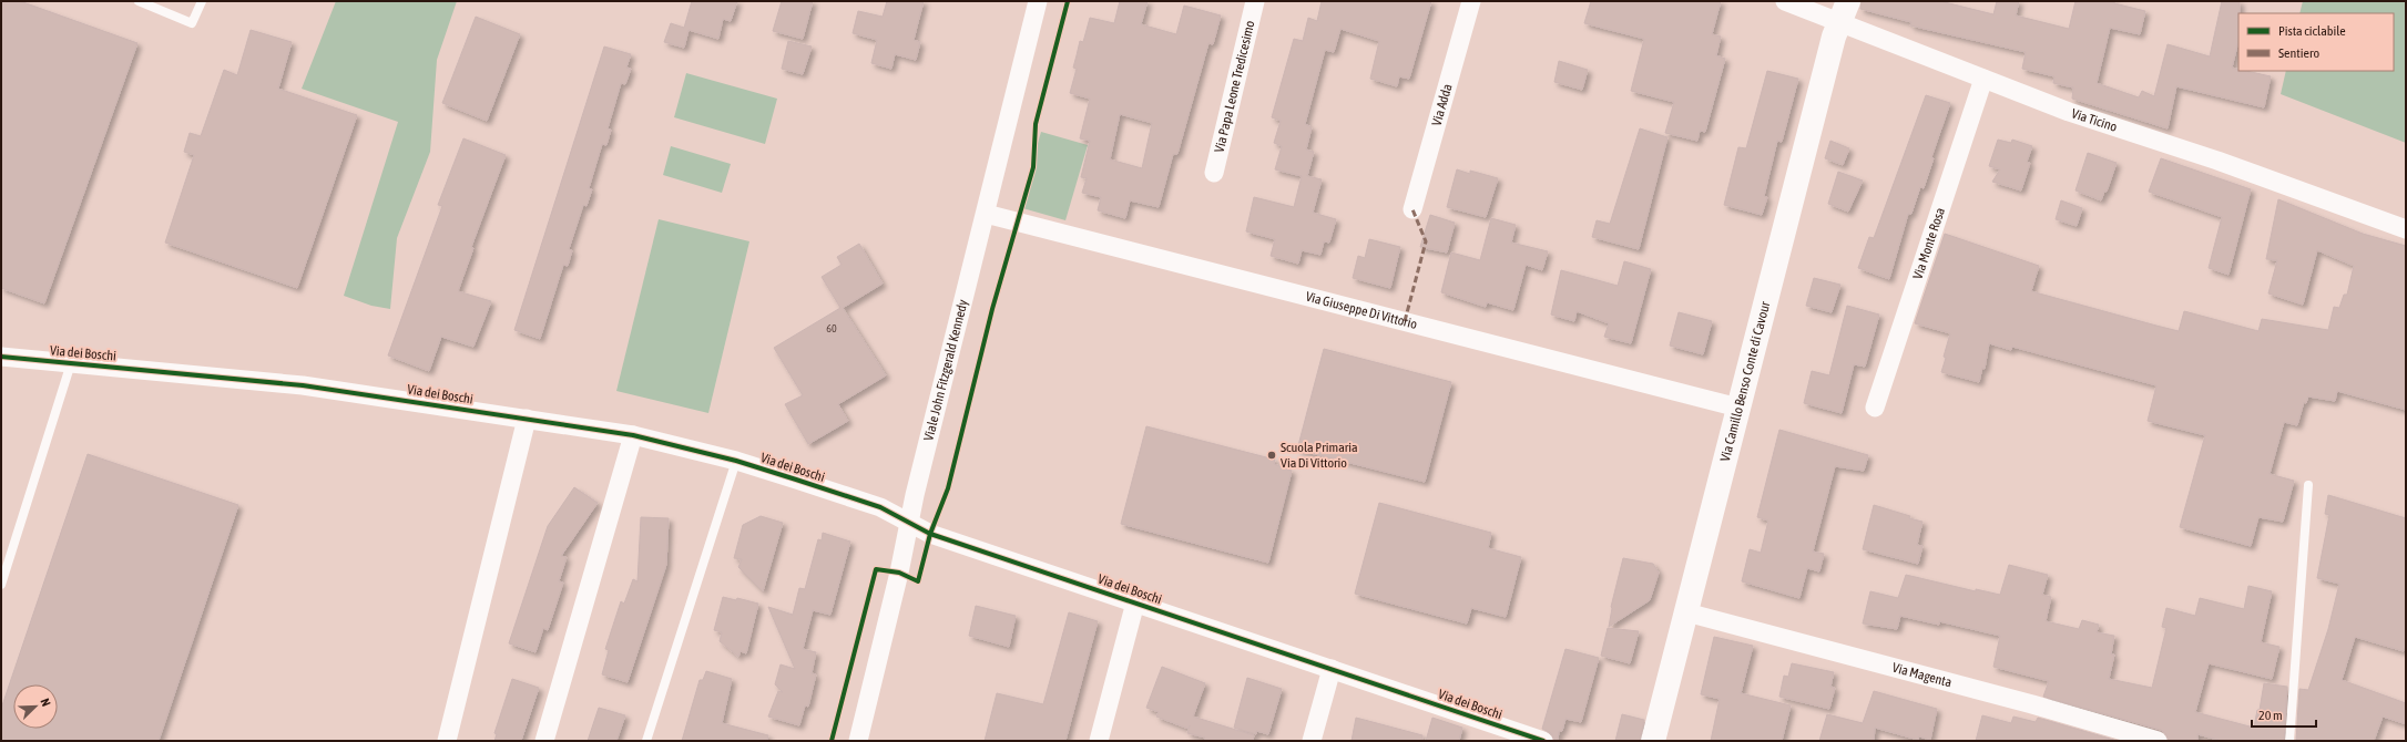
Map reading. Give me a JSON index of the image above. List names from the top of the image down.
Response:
{
  "streets": {
    "street": [
      "Via Papa Leone Tredicesimo",
      "Via Adda",
      "Via Ticino",
      "Via Monte Rosa",
      "Via Giuseppe Di Vittorio",
      "Via dei Boschi",
      "Viale John Fitzgerald Kennedy",
      "Via Camillo Benso Conte di Cavour",
      "Via Magenta"
    ]
  },
  "crossings": [
    ["Via Ticino", "Via Monte Rosa"],
    ["Via Ticino", "Via Camillo Benso Conte di Cavour"],
    ["Via Giuseppe Di Vittorio", "Viale John Fitzgerald Kennedy"],
    ["Via Giuseppe Di Vittorio", "Via Camillo Benso Conte di Cavour"],
    ["Via dei Boschi", "Viale John Fitzgerald Kennedy"],
    ["Via Camillo Benso Conte di Cavour", "Via Magenta"]
  ],
  "places": ["Scuola Primaria Via Di Vittorio"],
  "house_numbers": ["60"],
  "legend": ["Pista ciclabile", "Sentiero"],
  "scale_bar": "20 m",
  "north": "top right"
}
